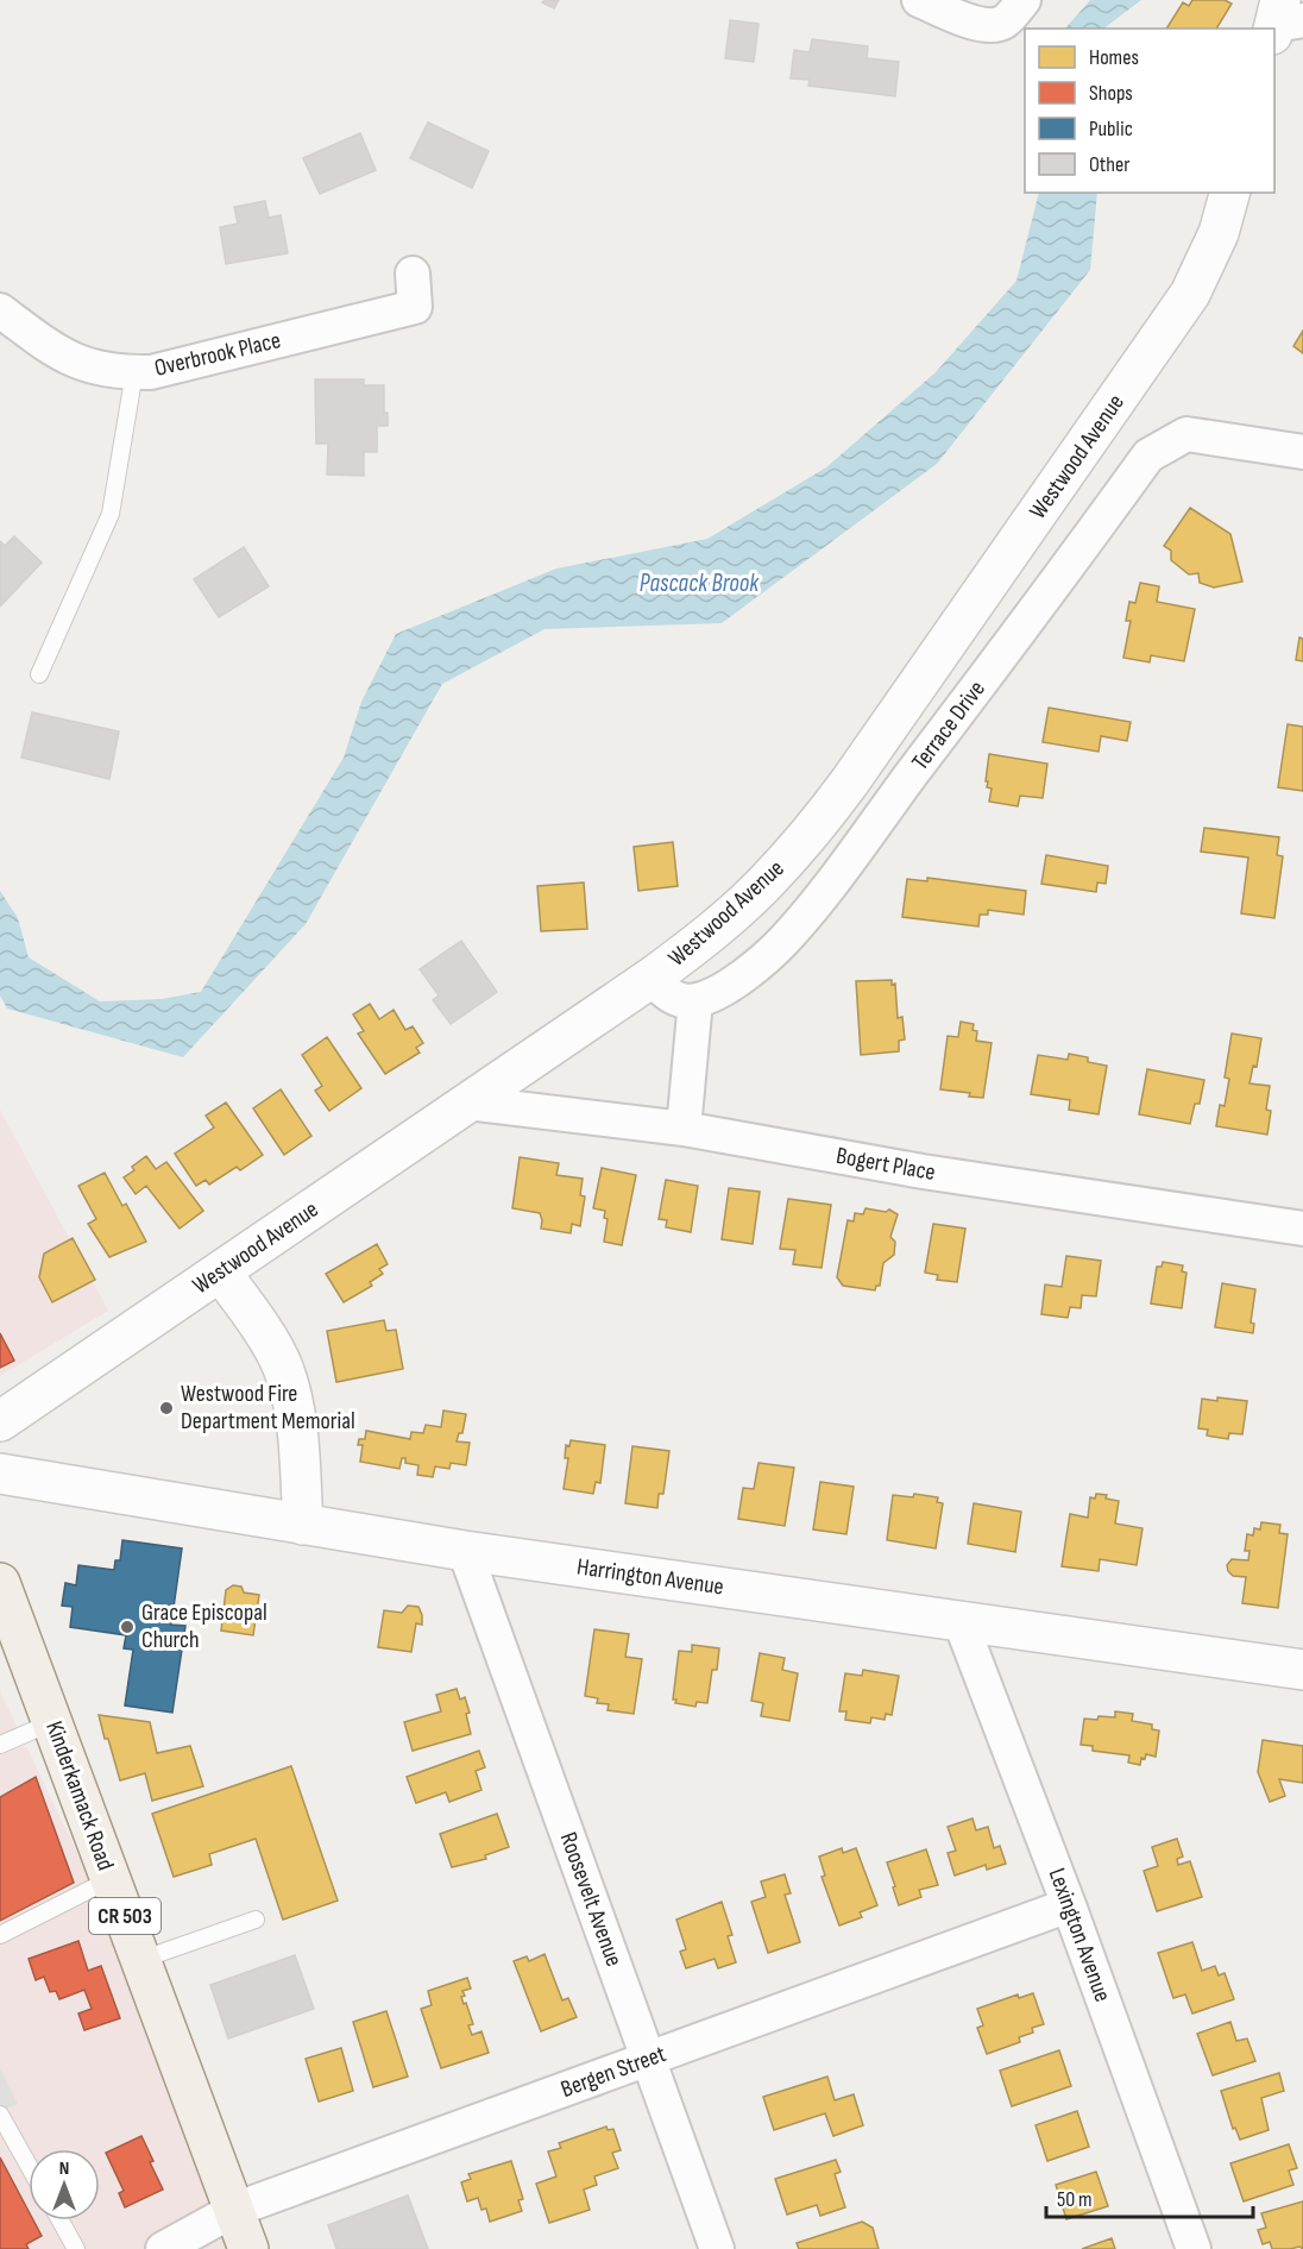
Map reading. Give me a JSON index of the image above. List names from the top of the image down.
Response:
{
  "streets": {
    "main road": ["Kinderkamack Road", "CR 503"],
    "street": [
      "Overbrook Place",
      "Westwood Avenue",
      "Terrace Drive",
      "Bogert Place",
      "Harrington Avenue",
      "Roosevelt Avenue",
      "Lexington Avenue",
      "Bergen Street"
    ]
  },
  "crossings": [
    ["Westwood Avenue", "Bogert Place"],
    ["Harrington Avenue", "Roosevelt Avenue"],
    ["Harrington Avenue", "Lexington Avenue"],
    ["Kinderkamack Road", "Bergen Street"],
    ["Roosevelt Avenue", "Bergen Street"],
    ["Lexington Avenue", "Bergen Street"]
  ],
  "water": ["Pascack Brook"],
  "places": ["Westwood Fire Department Memorial", "Grace Episcopal Church"],
  "legend": [
    "Homes",
    "Shops",
    "Public",
    "Other"
  ],
  "scale_bar": "50 m",
  "north": "top"
}
